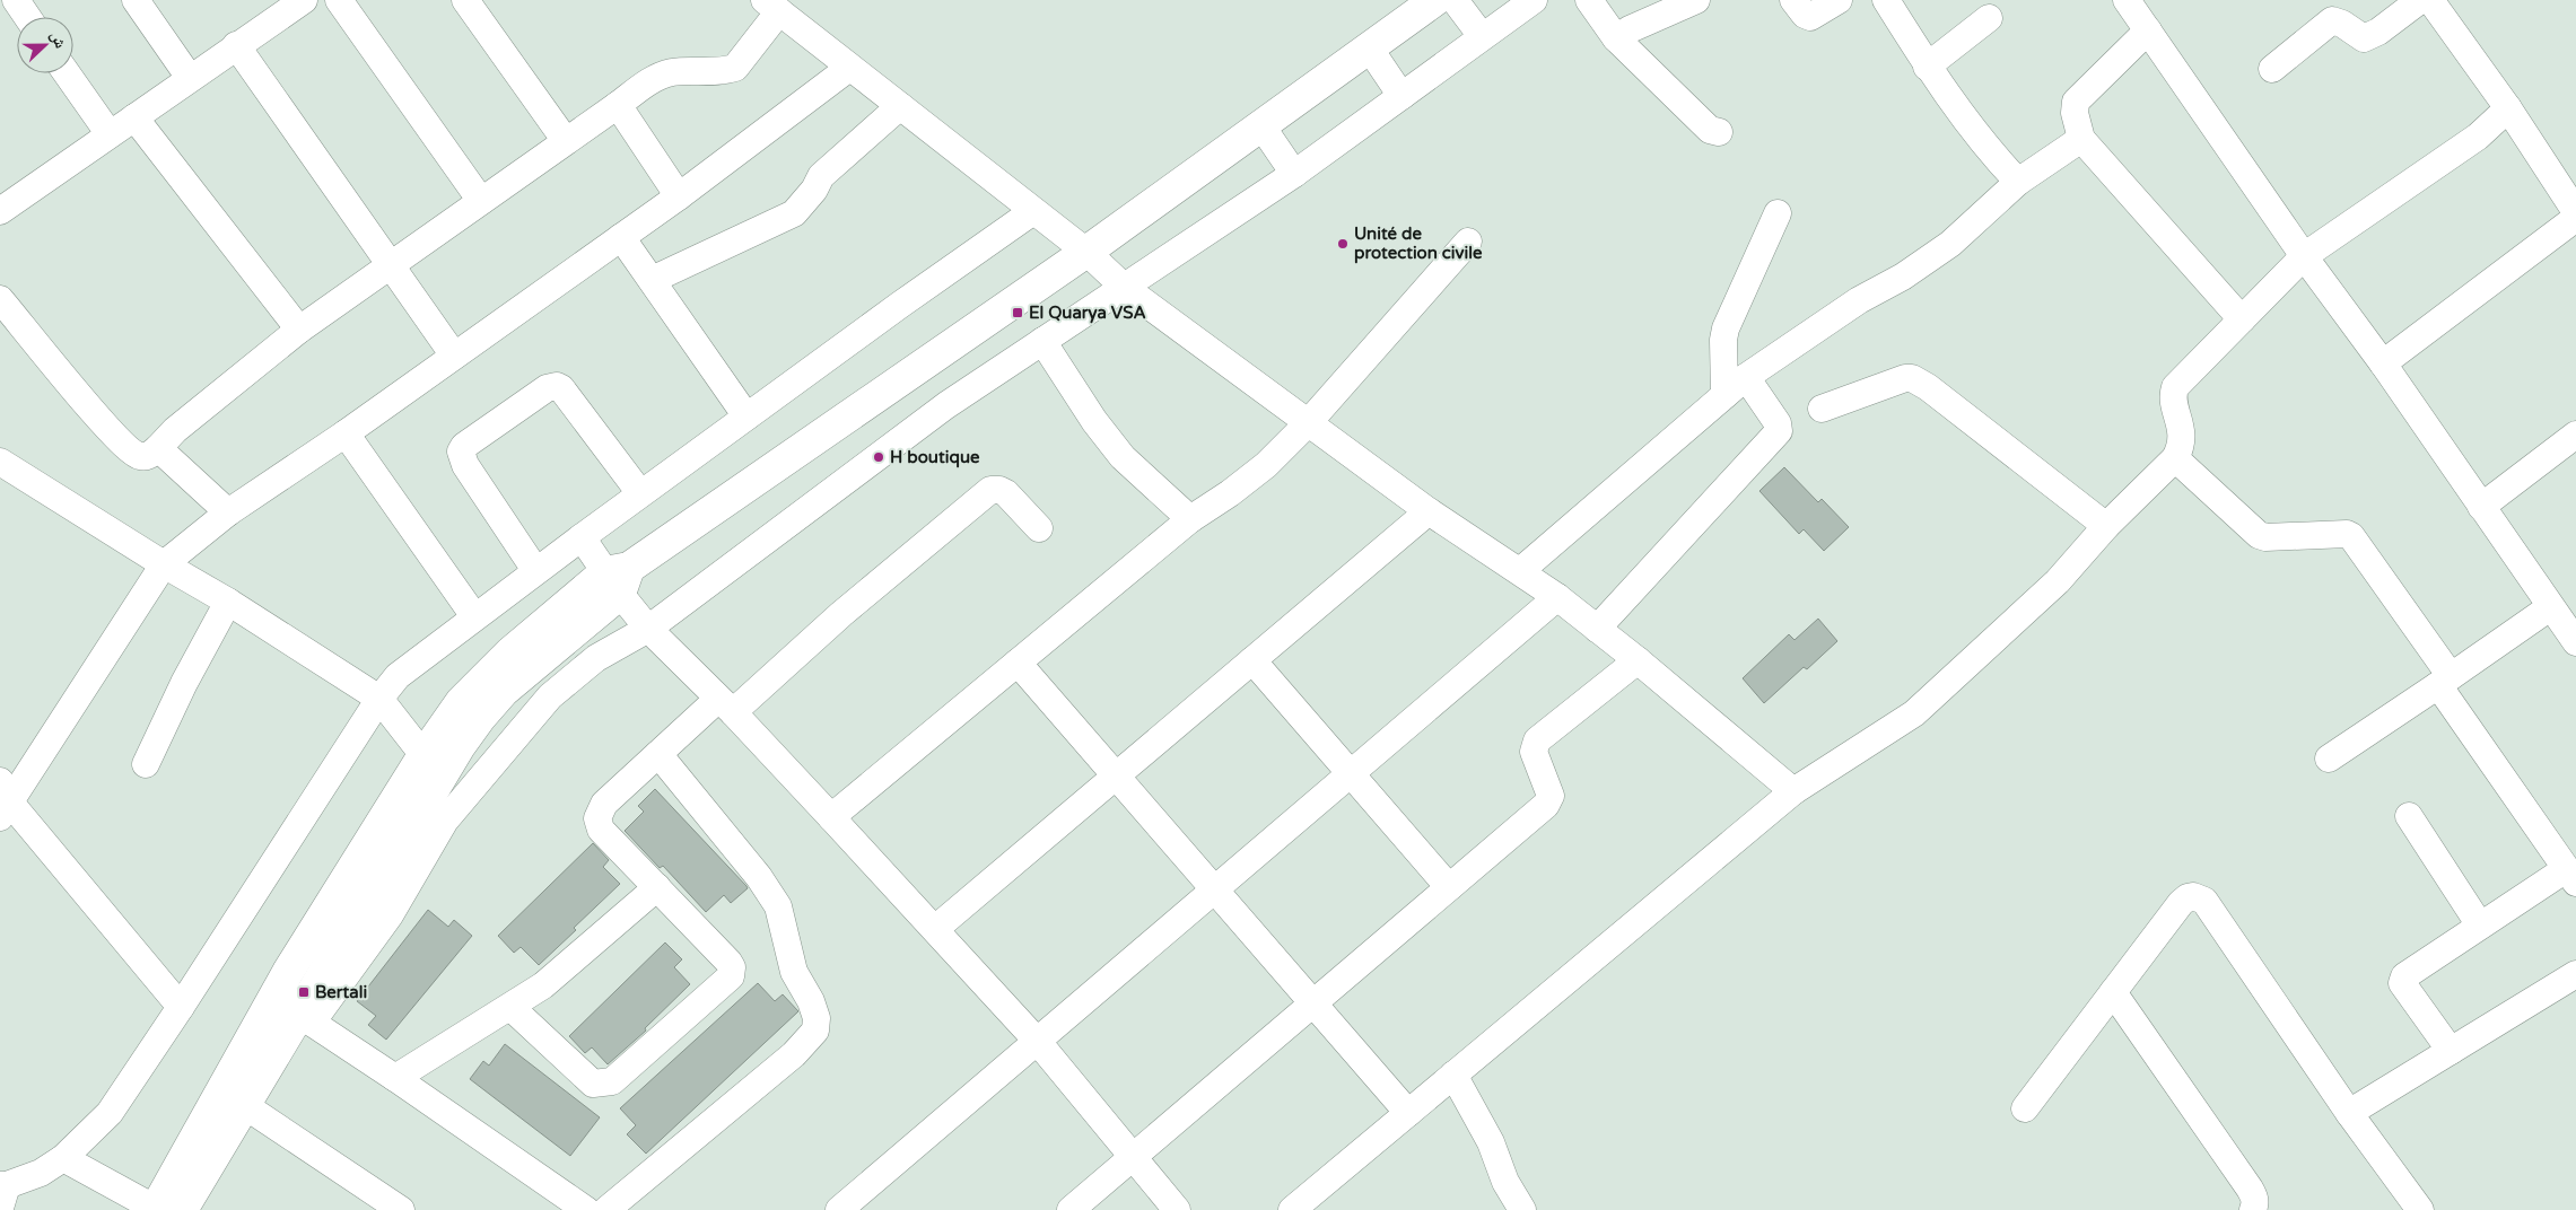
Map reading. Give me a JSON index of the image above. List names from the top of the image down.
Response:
{
  "places": {
    "other": ["Unité de protection civile", "H boutique"],
    "transit": ["El Quarya VSA", "Bertali"]
  },
  "north": "right"
}
